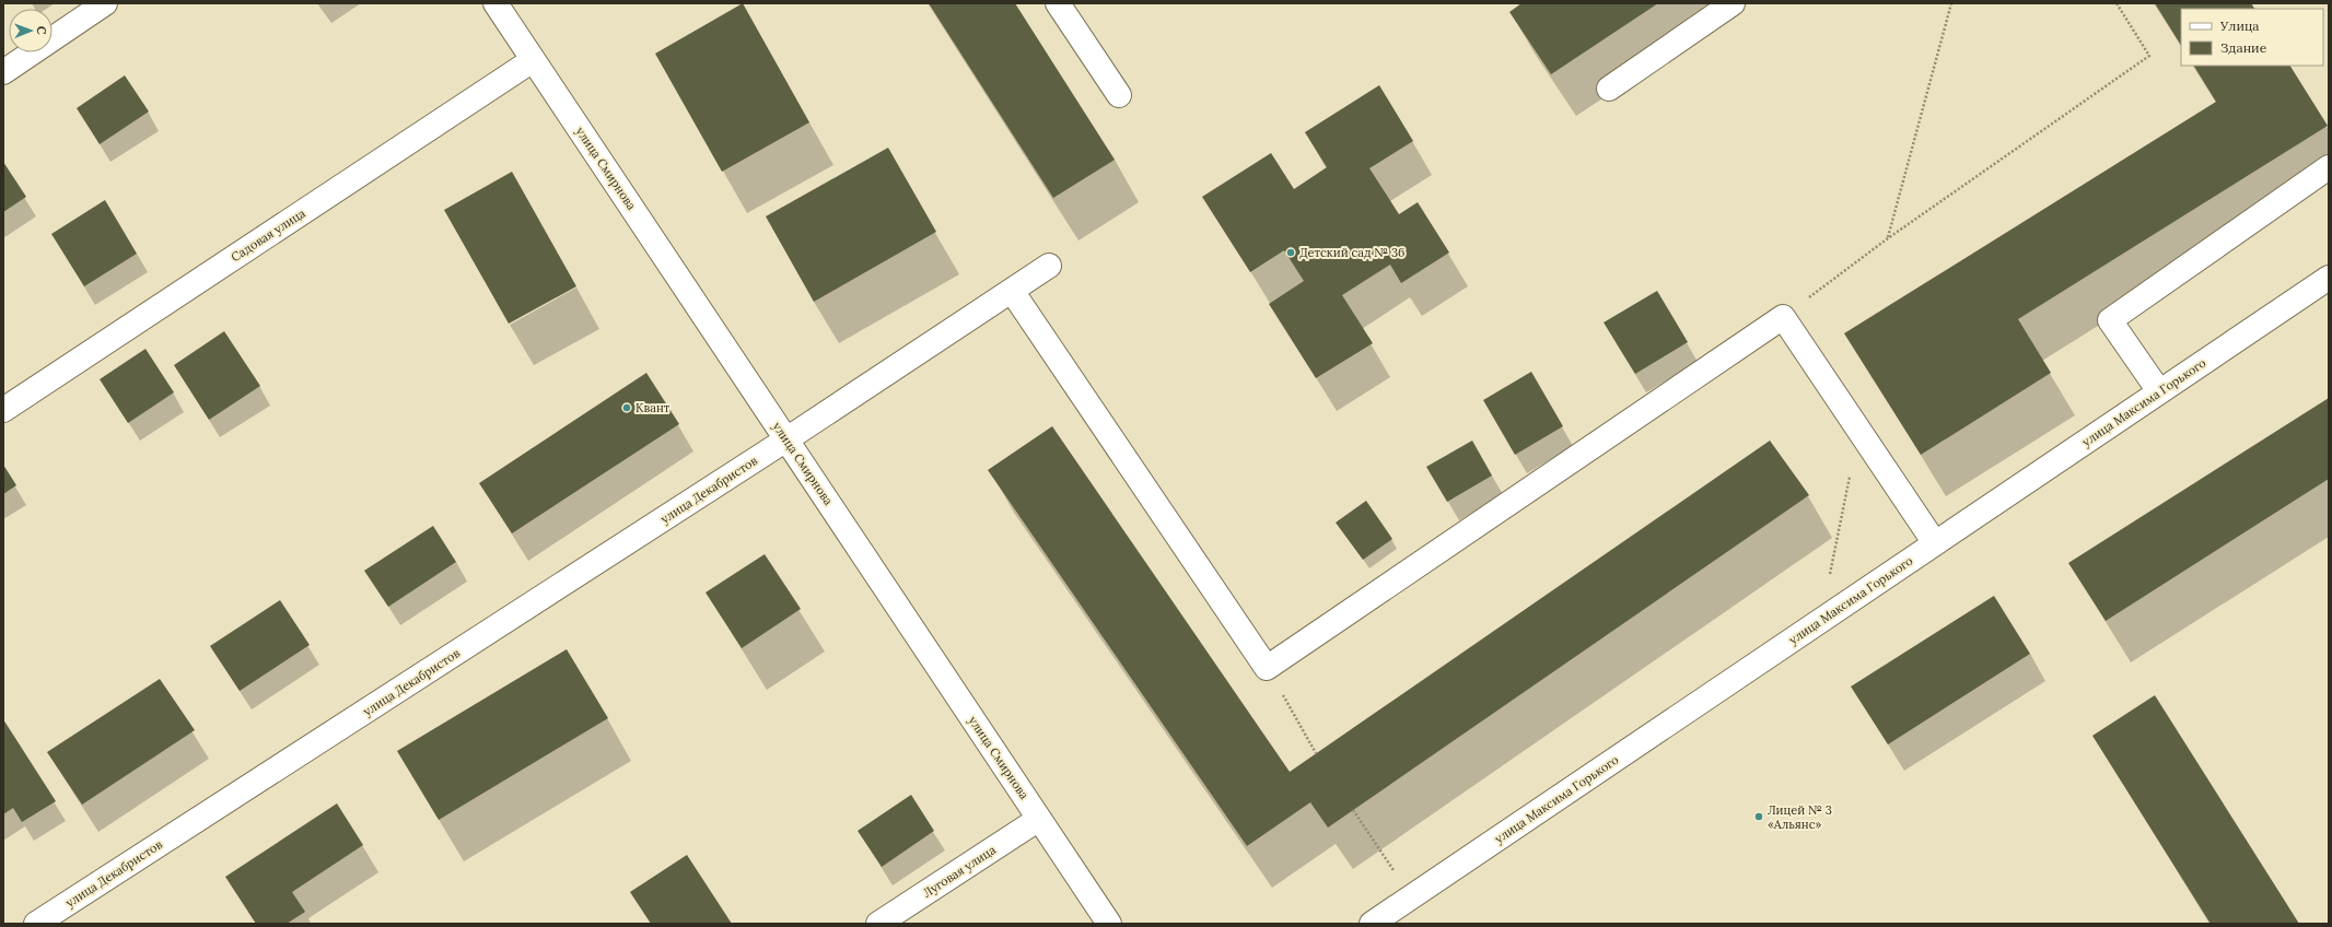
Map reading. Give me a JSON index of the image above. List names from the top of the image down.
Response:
{
  "streets": {
    "street": [
      "улица Смирнова",
      "Садовая улица",
      "улица Максима Горького",
      "улица Декабристов",
      "Луговая улица"
    ]
  },
  "crossings": [
    ["улица Смирнова", "Садовая улица"],
    ["улица Смирнова", "улица Декабристов"],
    ["улица Смирнова", "Луговая улица"]
  ],
  "places": ["Детский сад № 36", "Квант", "Лицей № 3 «Альянс»"],
  "legend": ["Улица", "Здание"],
  "north": "right"
}
